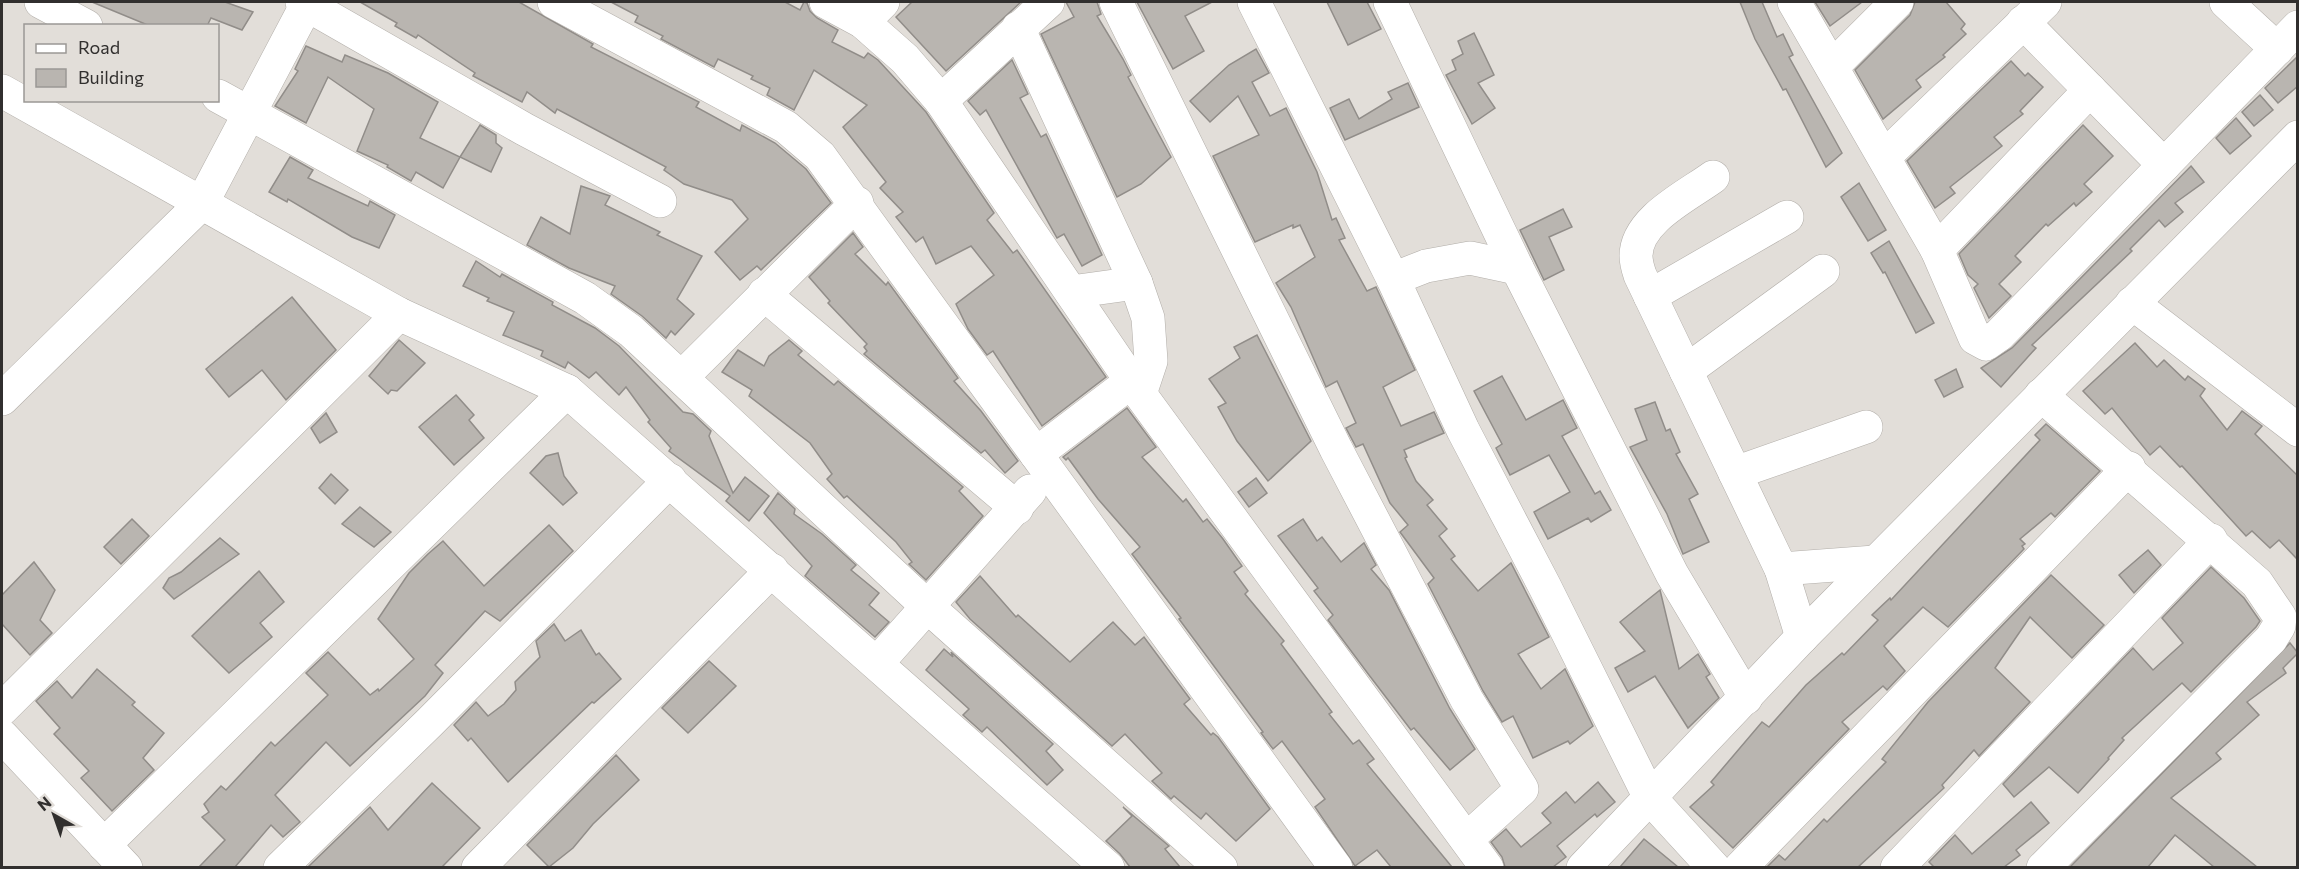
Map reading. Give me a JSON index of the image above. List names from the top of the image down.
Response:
{
  "legend": ["Road", "Building"],
  "north": "top left"
}
